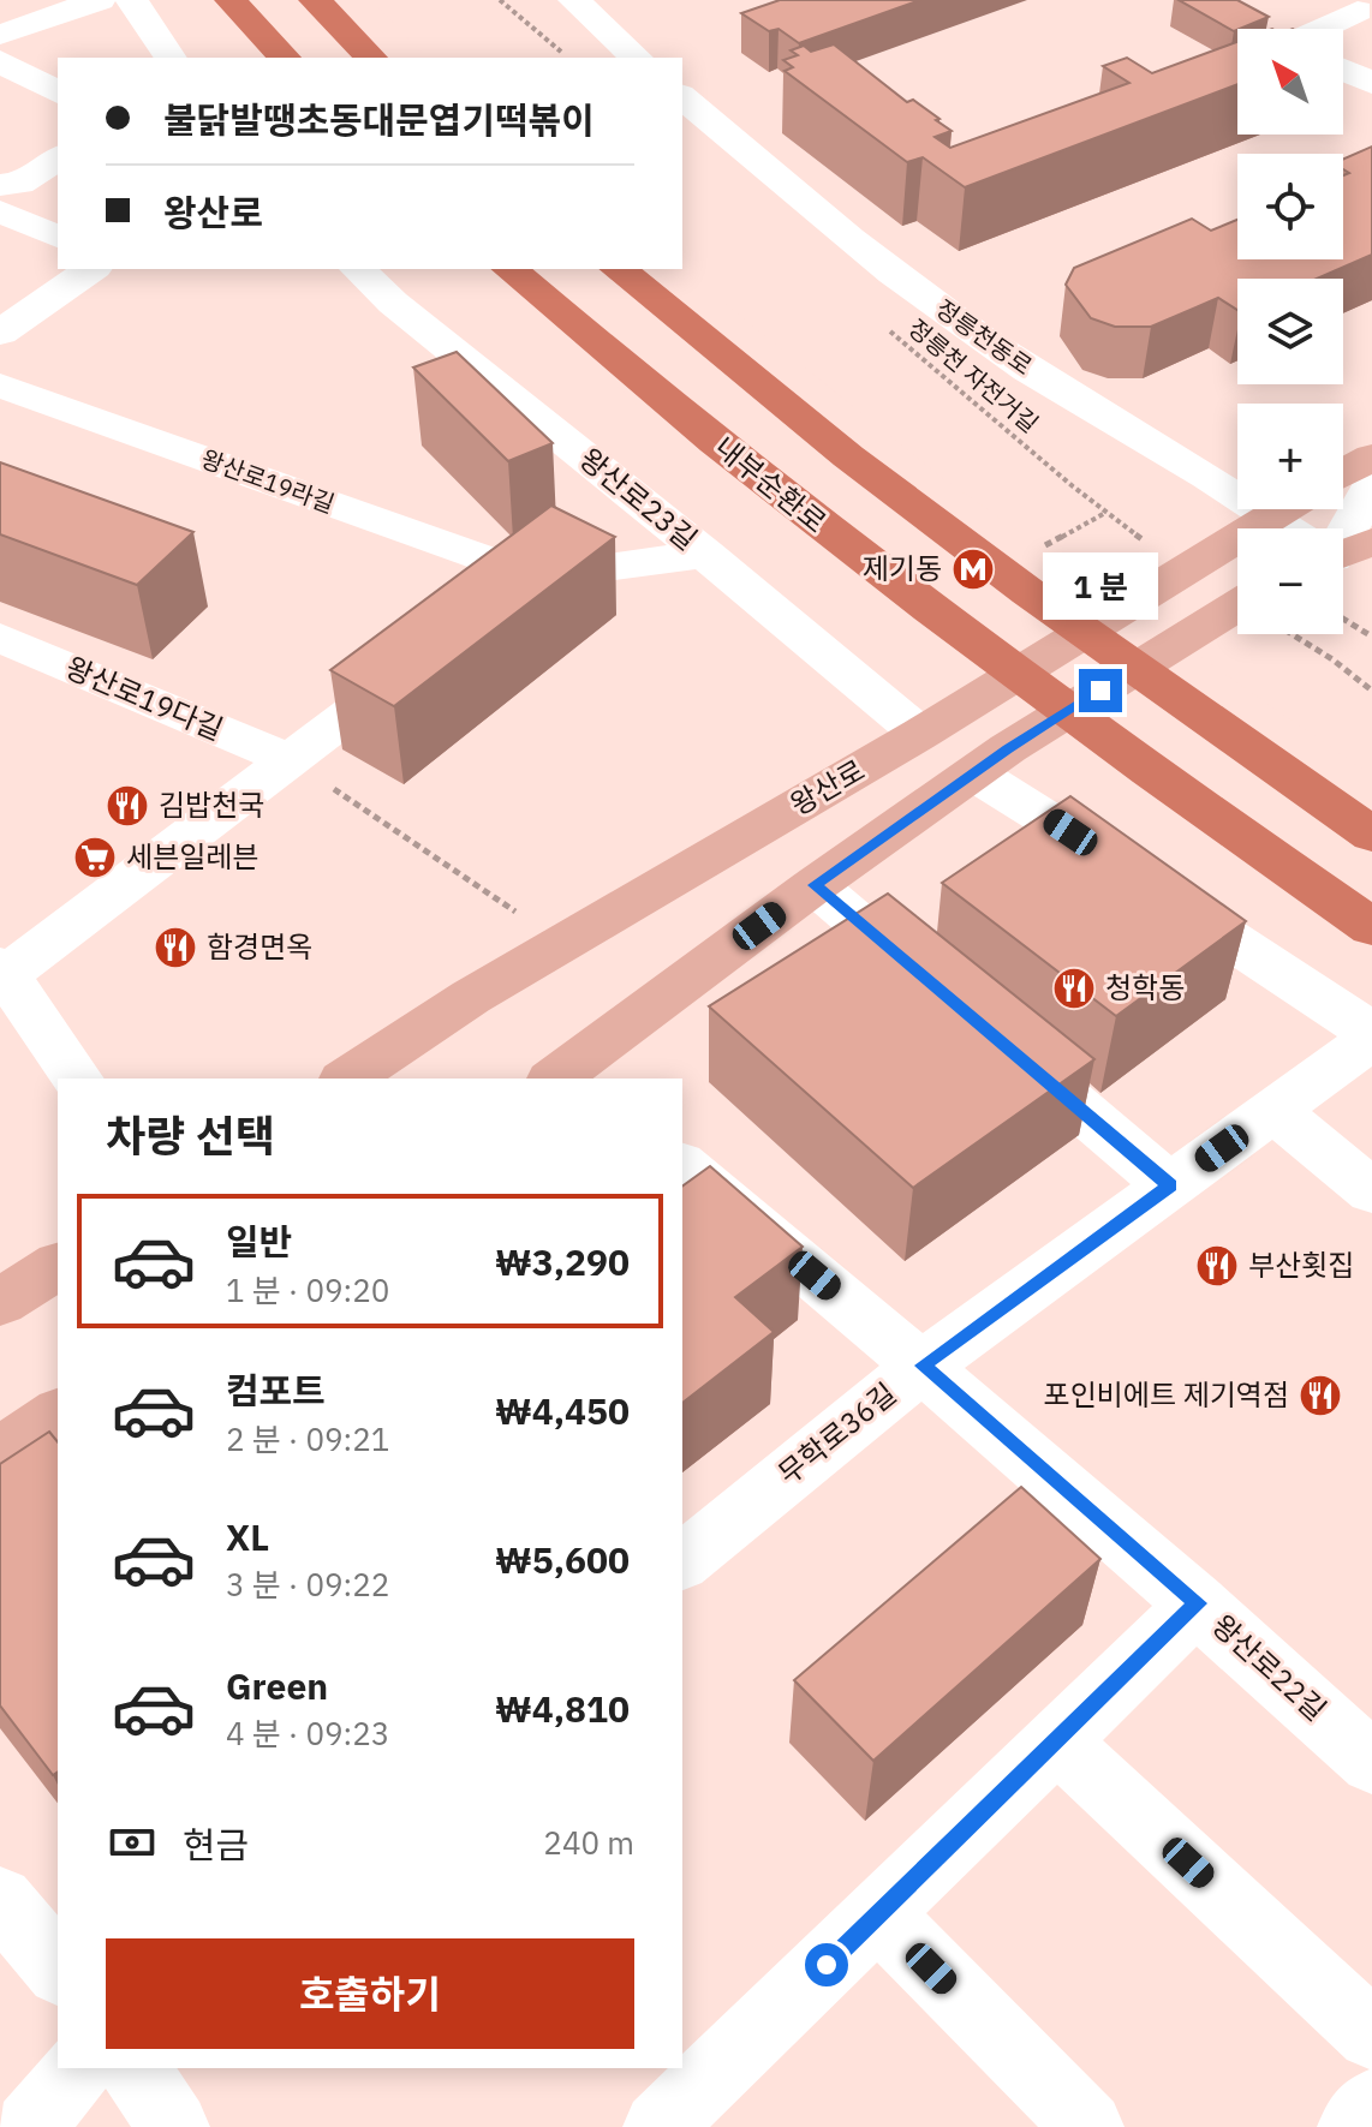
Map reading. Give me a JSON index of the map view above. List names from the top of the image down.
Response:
{
  "streets": {
    "highway": ["내부순환로"],
    "main road": ["왕산로"],
    "street": [
      "정릉천동로",
      "왕산로19라길",
      "왕산로23길",
      "왕산로19다길",
      "무학로36길",
      "왕산로22길"
    ],
    "path": ["정릉천 자전거길"]
  },
  "crossings": [
    ["정릉천동로", "왕산로"],
    ["왕산로23길", "왕산로"],
    ["무학로36길", "왕산로22길"]
  ],
  "places": {
    "metro station": ["제기동"],
    "restaurant": [
      "김밥천국",
      "함경면옥",
      "청학동",
      "부산횟집",
      "포인비에트 제기역점"
    ],
    "supermarket": ["세븐일레븐"]
  },
  "north": "top left",
  "page": {
    "map_buttons": ["+", "−"],
    "banner": ["불닭발땡초동대문엽기떡볶이", "왕산로"],
    "bubble": "1 분",
    "heading": "차량 선택",
    "list": [
      {
        "name": "일반",
        "note": "1 분 · 09:20",
        "value": "₩3,290"
      },
      {
        "name": "컴포트",
        "note": "2 분 · 09:21",
        "value": "₩4,450"
      },
      {
        "name": "XL",
        "note": "3 분 · 09:22",
        "value": "₩5,600"
      },
      {
        "name": "Green",
        "note": "4 분 · 09:23",
        "value": "₩4,810"
      }
    ],
    "pay": ["현금", "240 m"],
    "buttons": "호출하기"
  }
}
